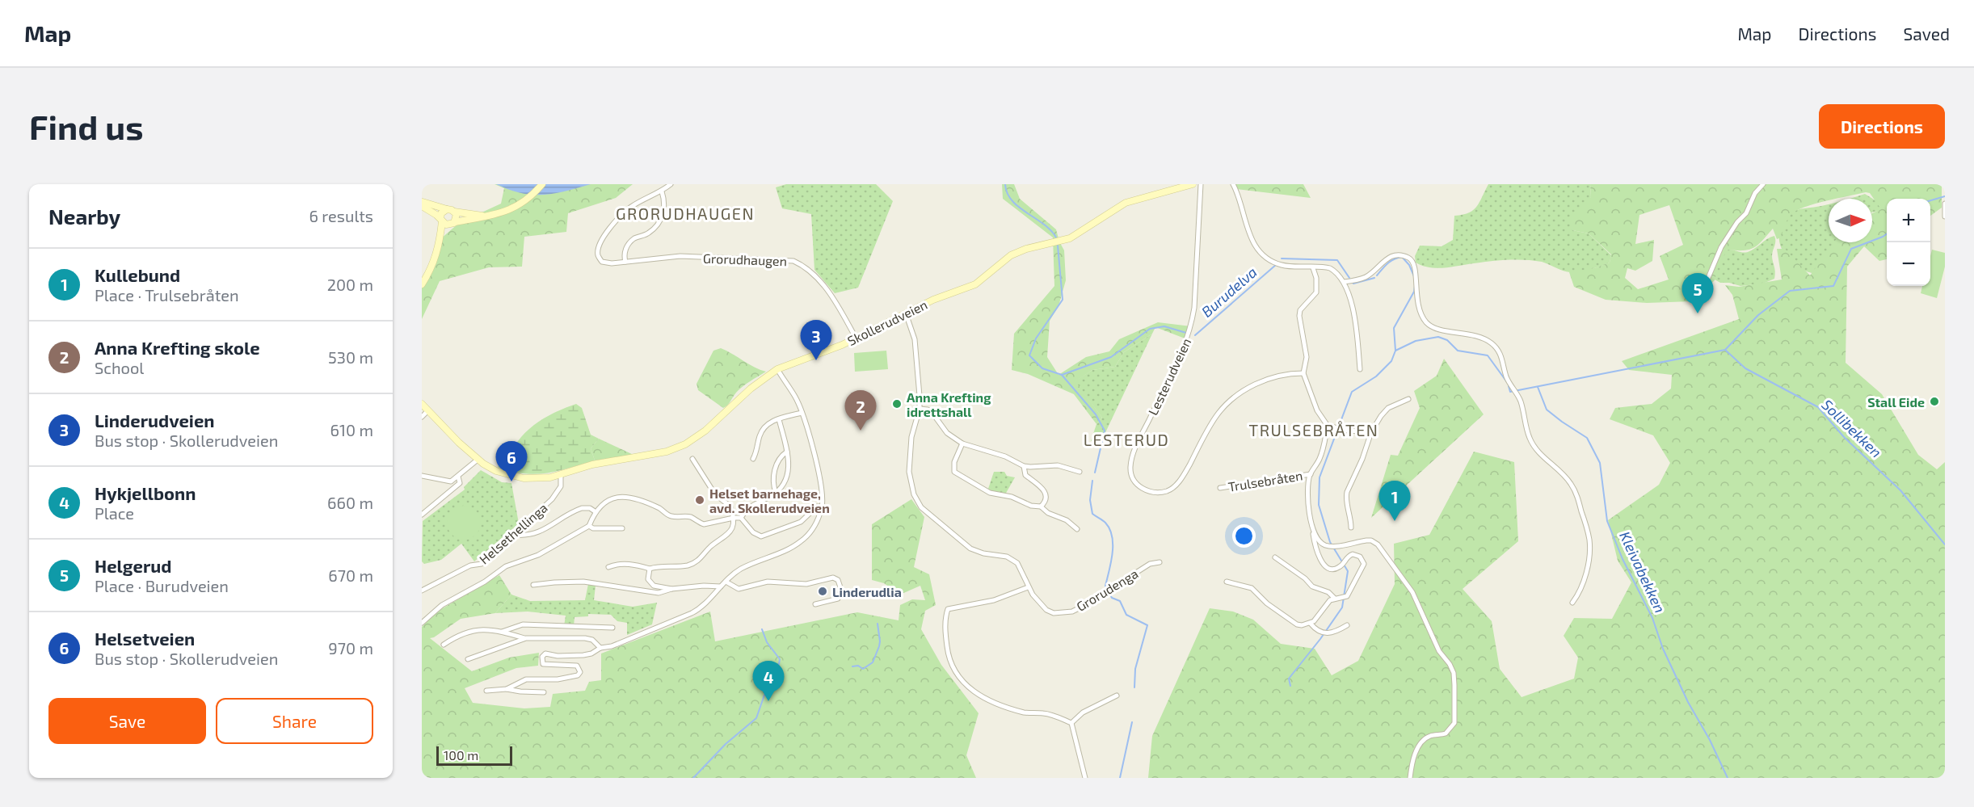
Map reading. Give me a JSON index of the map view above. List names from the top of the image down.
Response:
{
  "streets": {
    "street": [
      "Grorudhaugen",
      "Skollerudveien",
      "Lesterudveien",
      "Trulsebråten",
      "Helsethellinga",
      "Grorudenga"
    ]
  },
  "crossings": [
    ["Grorudhaugen", "Skollerudveien"],
    ["Skollerudveien", "Helsethellinga"],
    ["Skollerudveien", "Grorudenga"]
  ],
  "districts": ["GRORUDHAUGEN", "TRULSEBRÅTEN", "LESTERUD"],
  "water": ["Burudelva", "Sollibekken", "Kleivabekken"],
  "places": [
    "Stall Eide",
    "Anna Krefting idrettshall",
    "Helset barnehage, avd. Skollerudveien",
    "Linderudlia"
  ],
  "scale_bar": "100 m",
  "north": "right",
  "page": {
    "header": "Map",
    "nav": ["Map", "Directions", "Saved"],
    "buttons": [
      "Directions",
      ["Save", "Share"]
    ],
    "title": "Find us",
    "heading": ["Nearby", "6 results"],
    "map_buttons": ["+", "−"],
    "list": [
      {
        "mark": "1",
        "name": "Kullebund",
        "note": "Place · Trulsebråten",
        "value": "200 m"
      },
      {
        "mark": "2",
        "name": "Anna Krefting skole",
        "note": "School",
        "value": "530 m"
      },
      {
        "mark": "3",
        "name": "Linderudveien",
        "note": "Bus stop · Skollerudveien",
        "value": "610 m"
      },
      {
        "mark": "4",
        "name": "Hykjellbonn",
        "note": "Place",
        "value": "660 m"
      },
      {
        "mark": "5",
        "name": "Helgerud",
        "note": "Place · Burudveien",
        "value": "670 m"
      },
      {
        "mark": "6",
        "name": "Helsetveien",
        "note": "Bus stop · Skollerudveien",
        "value": "970 m"
      }
    ],
    "pins": [
      "5",
      "3",
      "2",
      "6",
      "1",
      "4"
    ],
    "scale": "100 m"
  }
}
